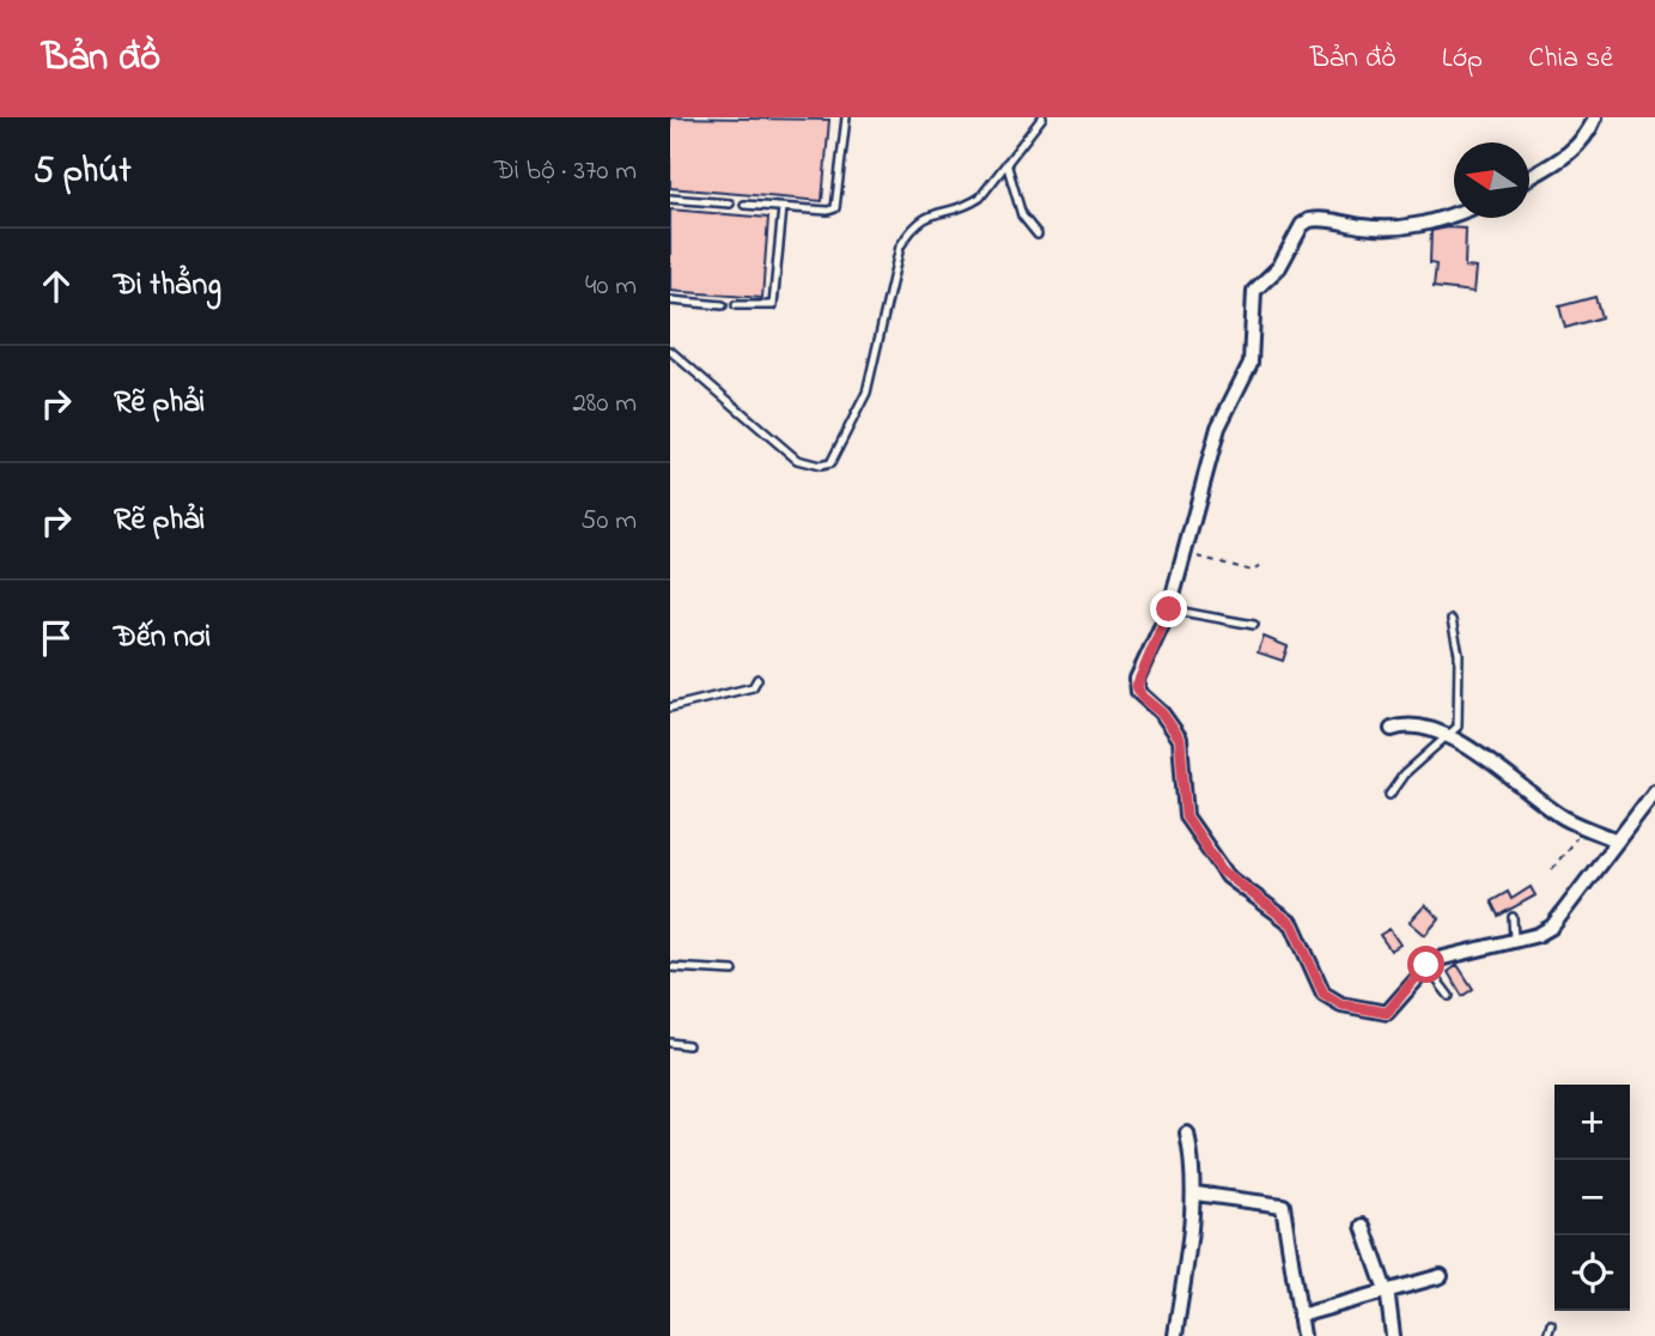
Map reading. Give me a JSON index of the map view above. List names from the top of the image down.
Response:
{
  "north": "left",
  "page": {
    "header": "Bản đồ",
    "nav": ["Bản đồ", "Lớp", "Chia sẻ"],
    "heading": ["5 phút", "Đi bộ · 370 m"],
    "list": [
      ["Đi thẳng", "40 m"],
      ["Rẽ phải", "280 m"],
      ["Rẽ phải", "50 m"],
      "Đến nơi"
    ],
    "map_buttons": ["+", "−"]
  }
}
